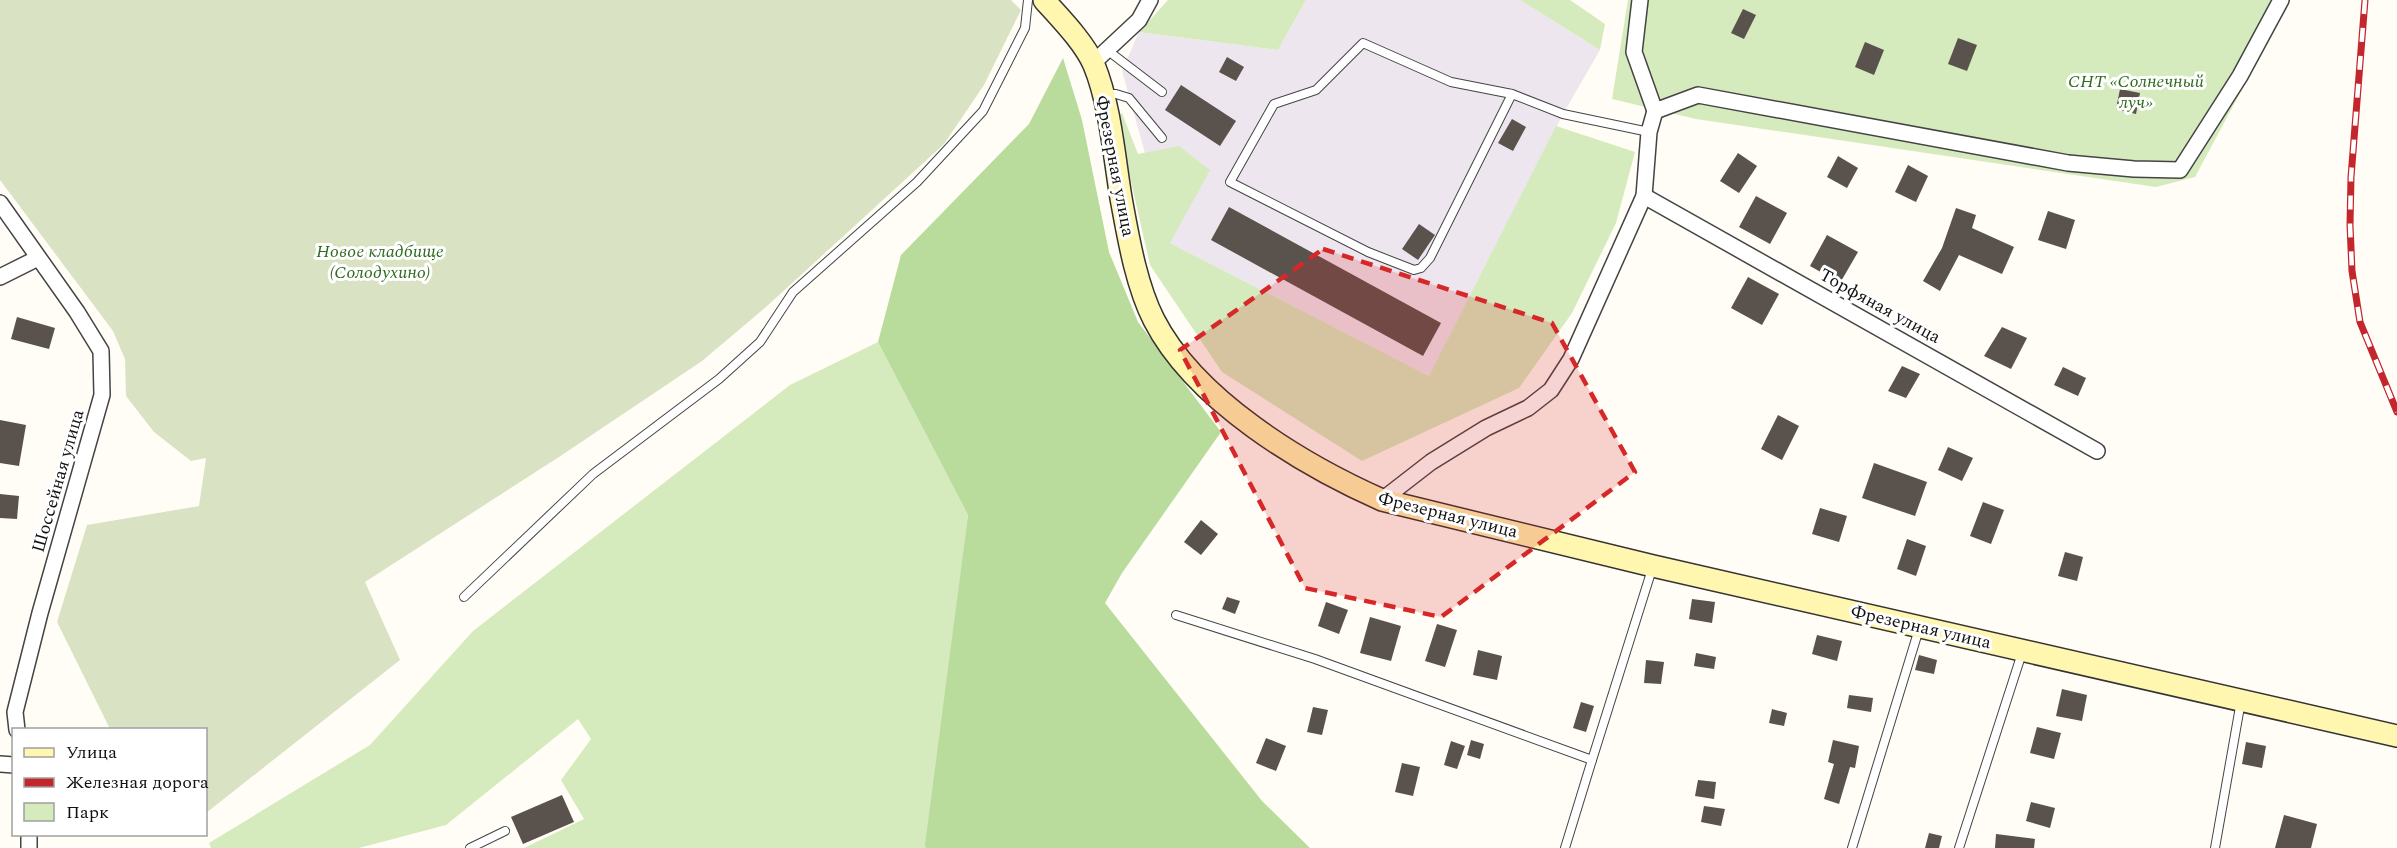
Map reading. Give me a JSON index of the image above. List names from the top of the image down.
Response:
{
  "streets": {
    "street": ["Фрезерная улица", "Торфяная улица", "Шоссейная улица"]
  },
  "parks": ["СНТ «Солнечный луч»", "Новое кладбище (Солодухино)"],
  "legend": ["Улица", "Железная дорога", "Парк"]
}
